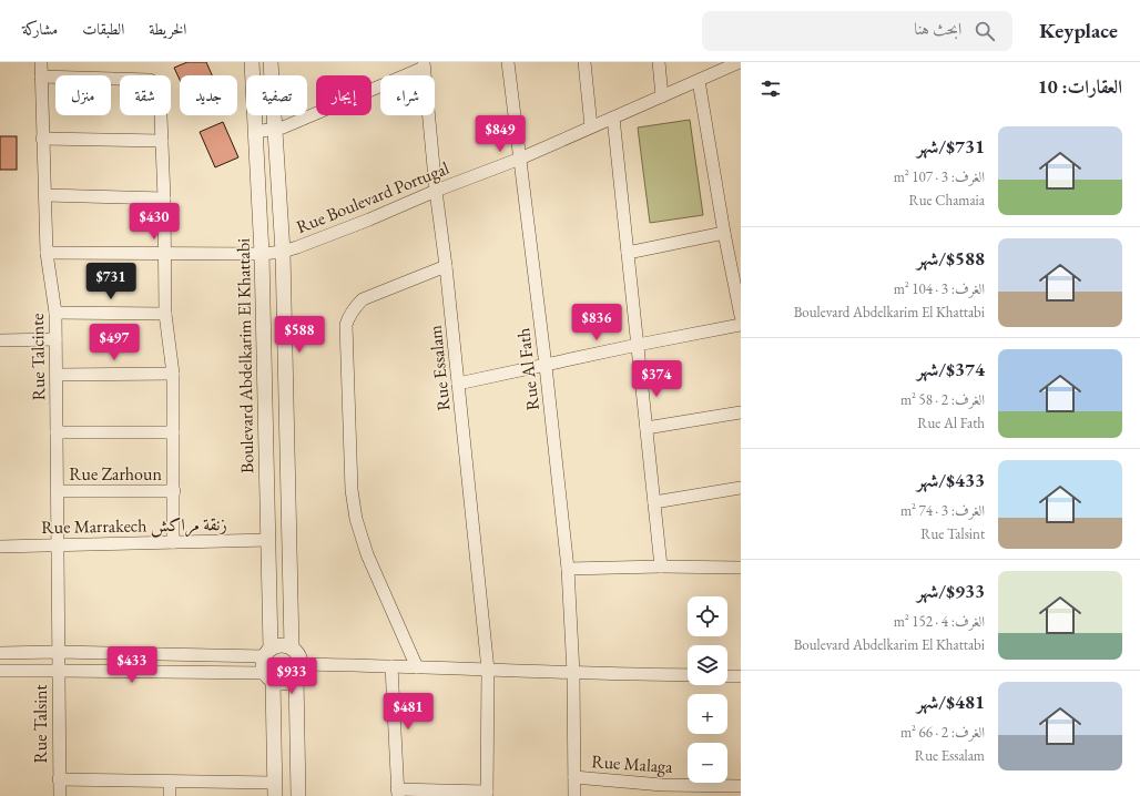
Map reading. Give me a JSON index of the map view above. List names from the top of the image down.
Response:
{
  "streets": {
    "street": [
      "Rue Boulevard Portugal",
      "Boulevard Abdelkarim El Khattabi",
      "Rue Talcinte",
      "Rue Essalam",
      "Rue Al Fath",
      "Rue Zarhoun",
      "Rue Marrakech زنقة مراكش",
      "Rue Talsint",
      "Rue Malaga"
    ]
  },
  "crossings": [
    ["Rue Boulevard Portugal", "Boulevard Abdelkarim El Khattabi"],
    ["Rue Boulevard Portugal", "Rue Talcinte"],
    ["Rue Boulevard Portugal", "Rue Essalam"],
    ["Rue Boulevard Portugal", "Rue Al Fath"],
    ["Boulevard Abdelkarim El Khattabi", "Rue Marrakech زنقة مراكش"],
    ["Rue Talcinte", "Rue Zarhoun"],
    ["Rue Talcinte", "Rue Marrakech زنقة مراكش"],
    ["Rue Talcinte", "Rue Talsint"],
    ["Rue Al Fath", "Rue Malaga"]
  ],
  "page": {
    "header": "Keyplace",
    "search": "ابحث هنا",
    "nav": ["الخريطة", "الطبقات", "مشاركة"],
    "heading": "العقارات: 10",
    "chip": [
      "شراء",
      "إيجار",
      "تصفية",
      "جديد",
      "شقة",
      "منزل"
    ],
    "list": [
      {
        "name": "$731/شهر",
        "note": "الغرف: 3 · 107 m² · Rue Chamaia"
      },
      {
        "name": "$588/شهر",
        "note": "الغرف: 3 · 104 m² · Boulevard Abdelkarim El Khattabi"
      },
      {
        "name": "$374/شهر",
        "note": "الغرف: 2 · 58 m² · Rue Al Fath"
      },
      {
        "name": "$433/شهر",
        "note": "الغرف: 3 · 74 m² · Rue Talsint"
      },
      {
        "name": "$933/شهر",
        "note": "الغرف: 4 · 152 m² · Boulevard Abdelkarim El Khattabi"
      },
      {
        "name": "$481/شهر",
        "note": "الغرف: 2 · 66 m² · Rue Essalam"
      }
    ],
    "price": [
      "$849",
      "$430",
      "$731",
      "$836",
      "$588",
      "$497",
      "$374",
      "$433",
      "$933",
      "$481"
    ],
    "map_buttons": ["+", "−"]
  }
}
